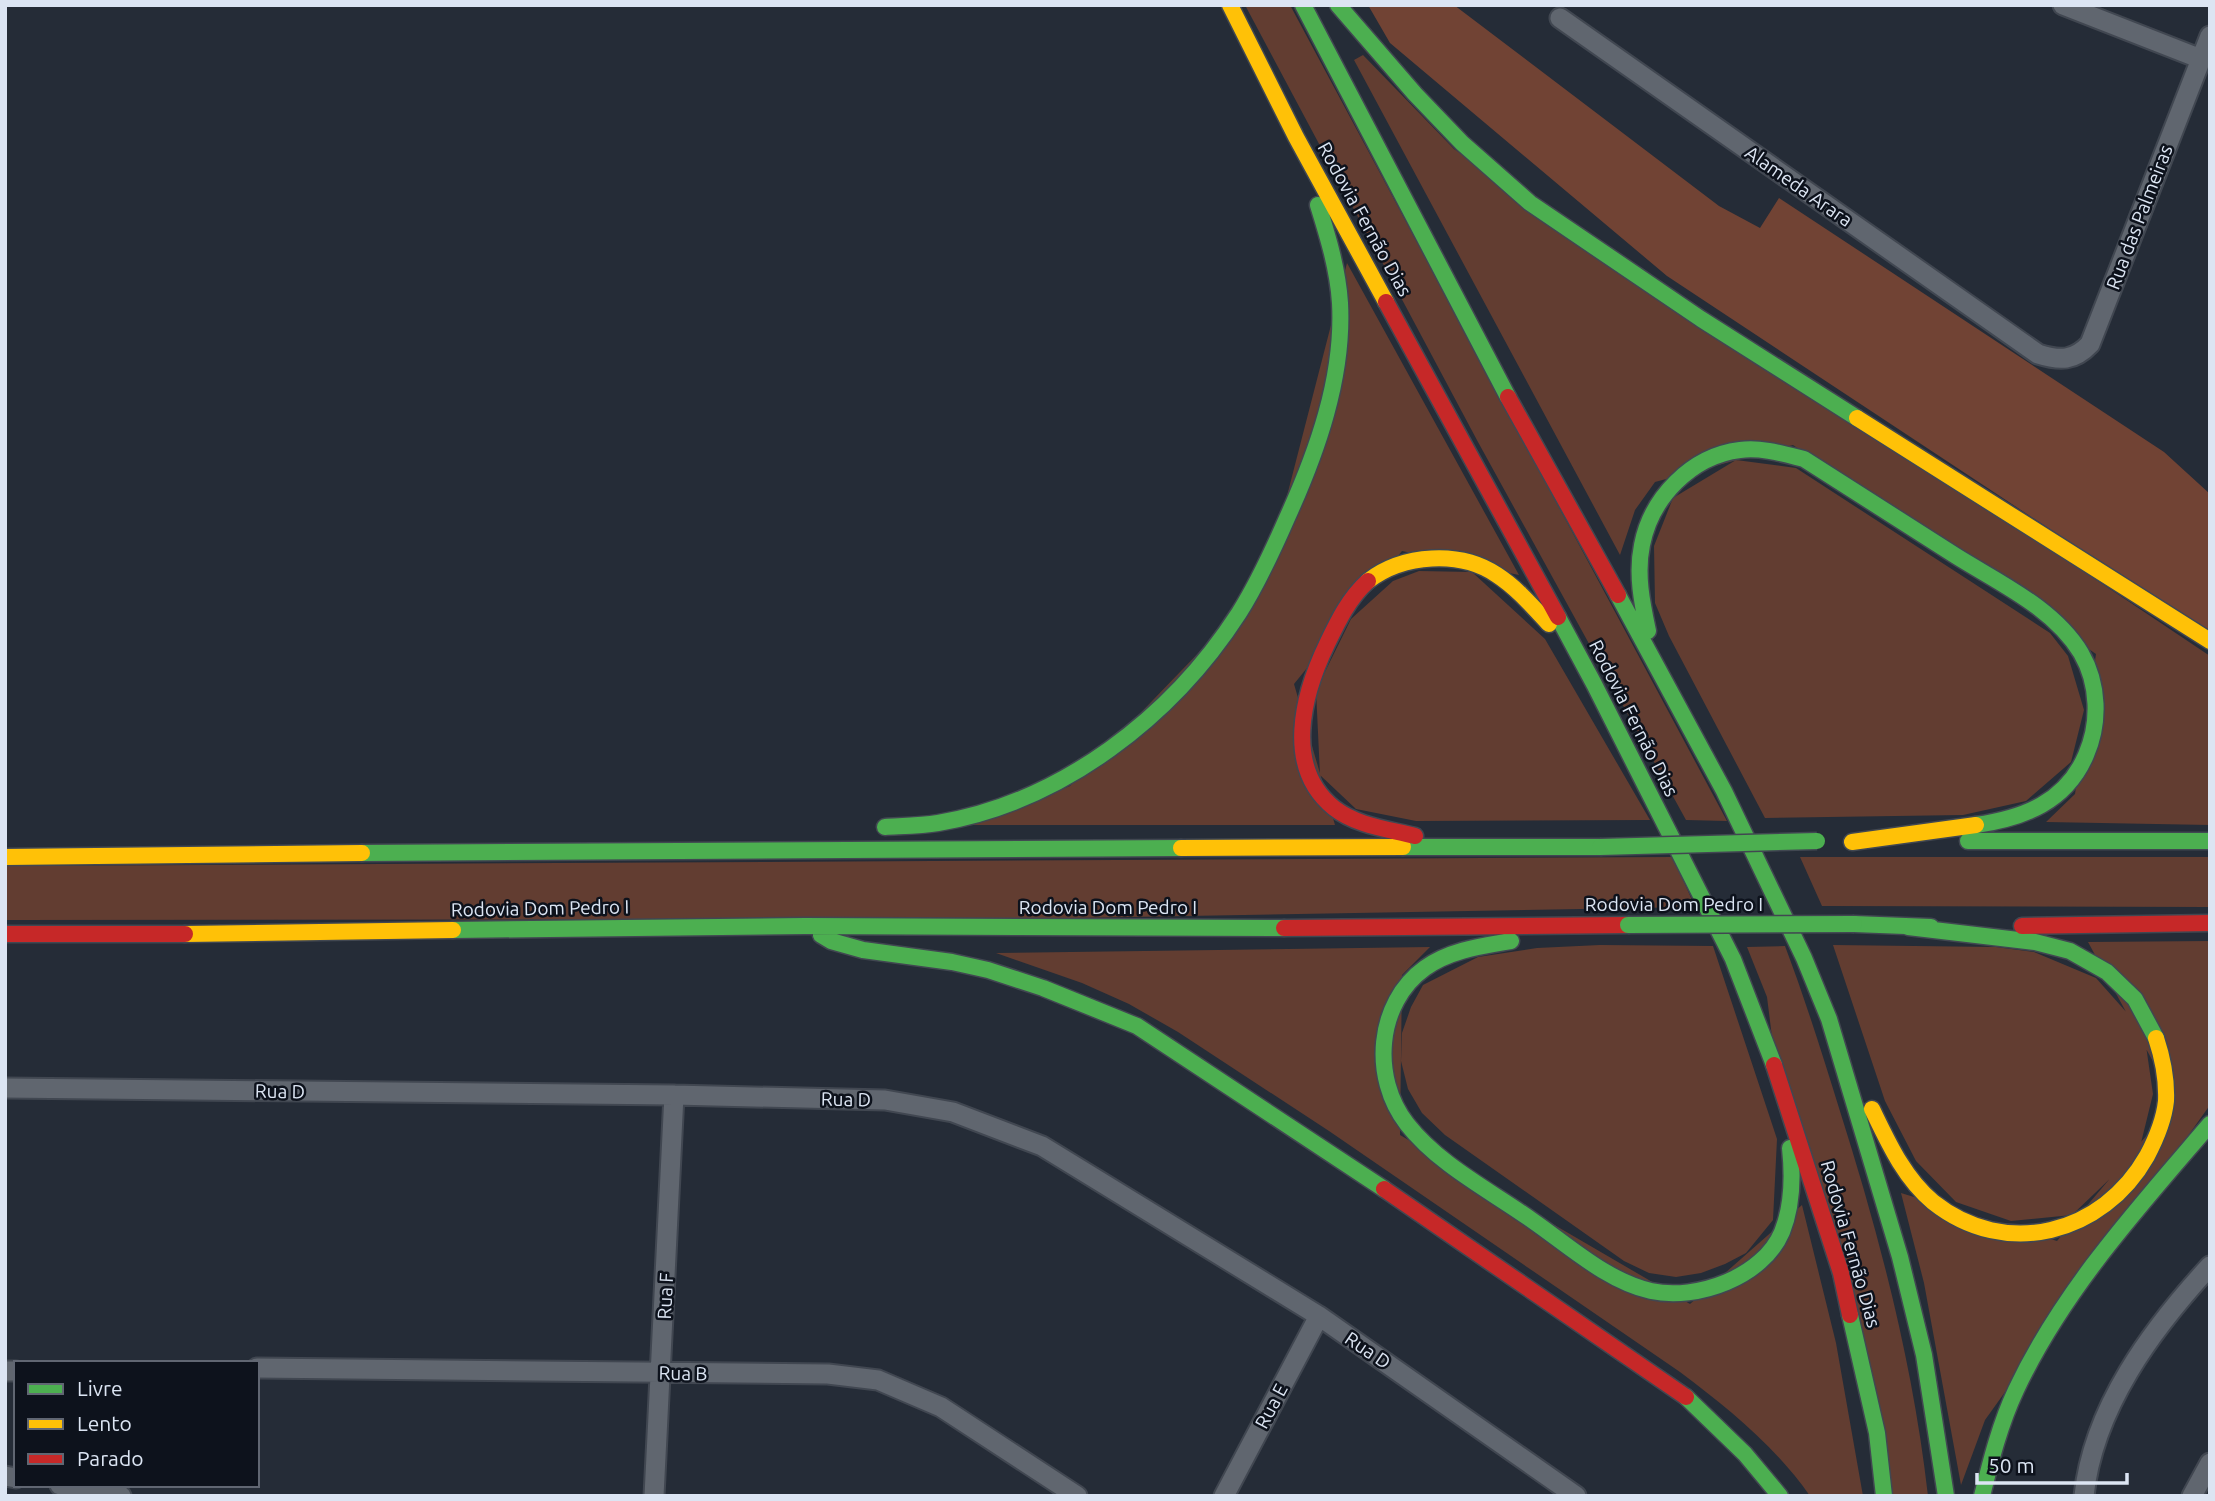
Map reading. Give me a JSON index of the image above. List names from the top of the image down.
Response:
{
  "streets": {
    "highway": ["Rodovia Fernão Dias", "Rodovia Dom Pedro I"],
    "street": [
      "Alameda Arara",
      "Rua das Palmeiras",
      "Rua D",
      "Rua F",
      "Rua B",
      "Rua E"
    ]
  },
  "crossings": [
    ["Alameda Arara", "Rua das Palmeiras"],
    ["Rua D", "Rua F"],
    ["Rua D", "Rua E"],
    ["Rua F", "Rua B"]
  ],
  "legend": ["Livre", "Lento", "Parado"],
  "scale_bar": "50 m"
}
